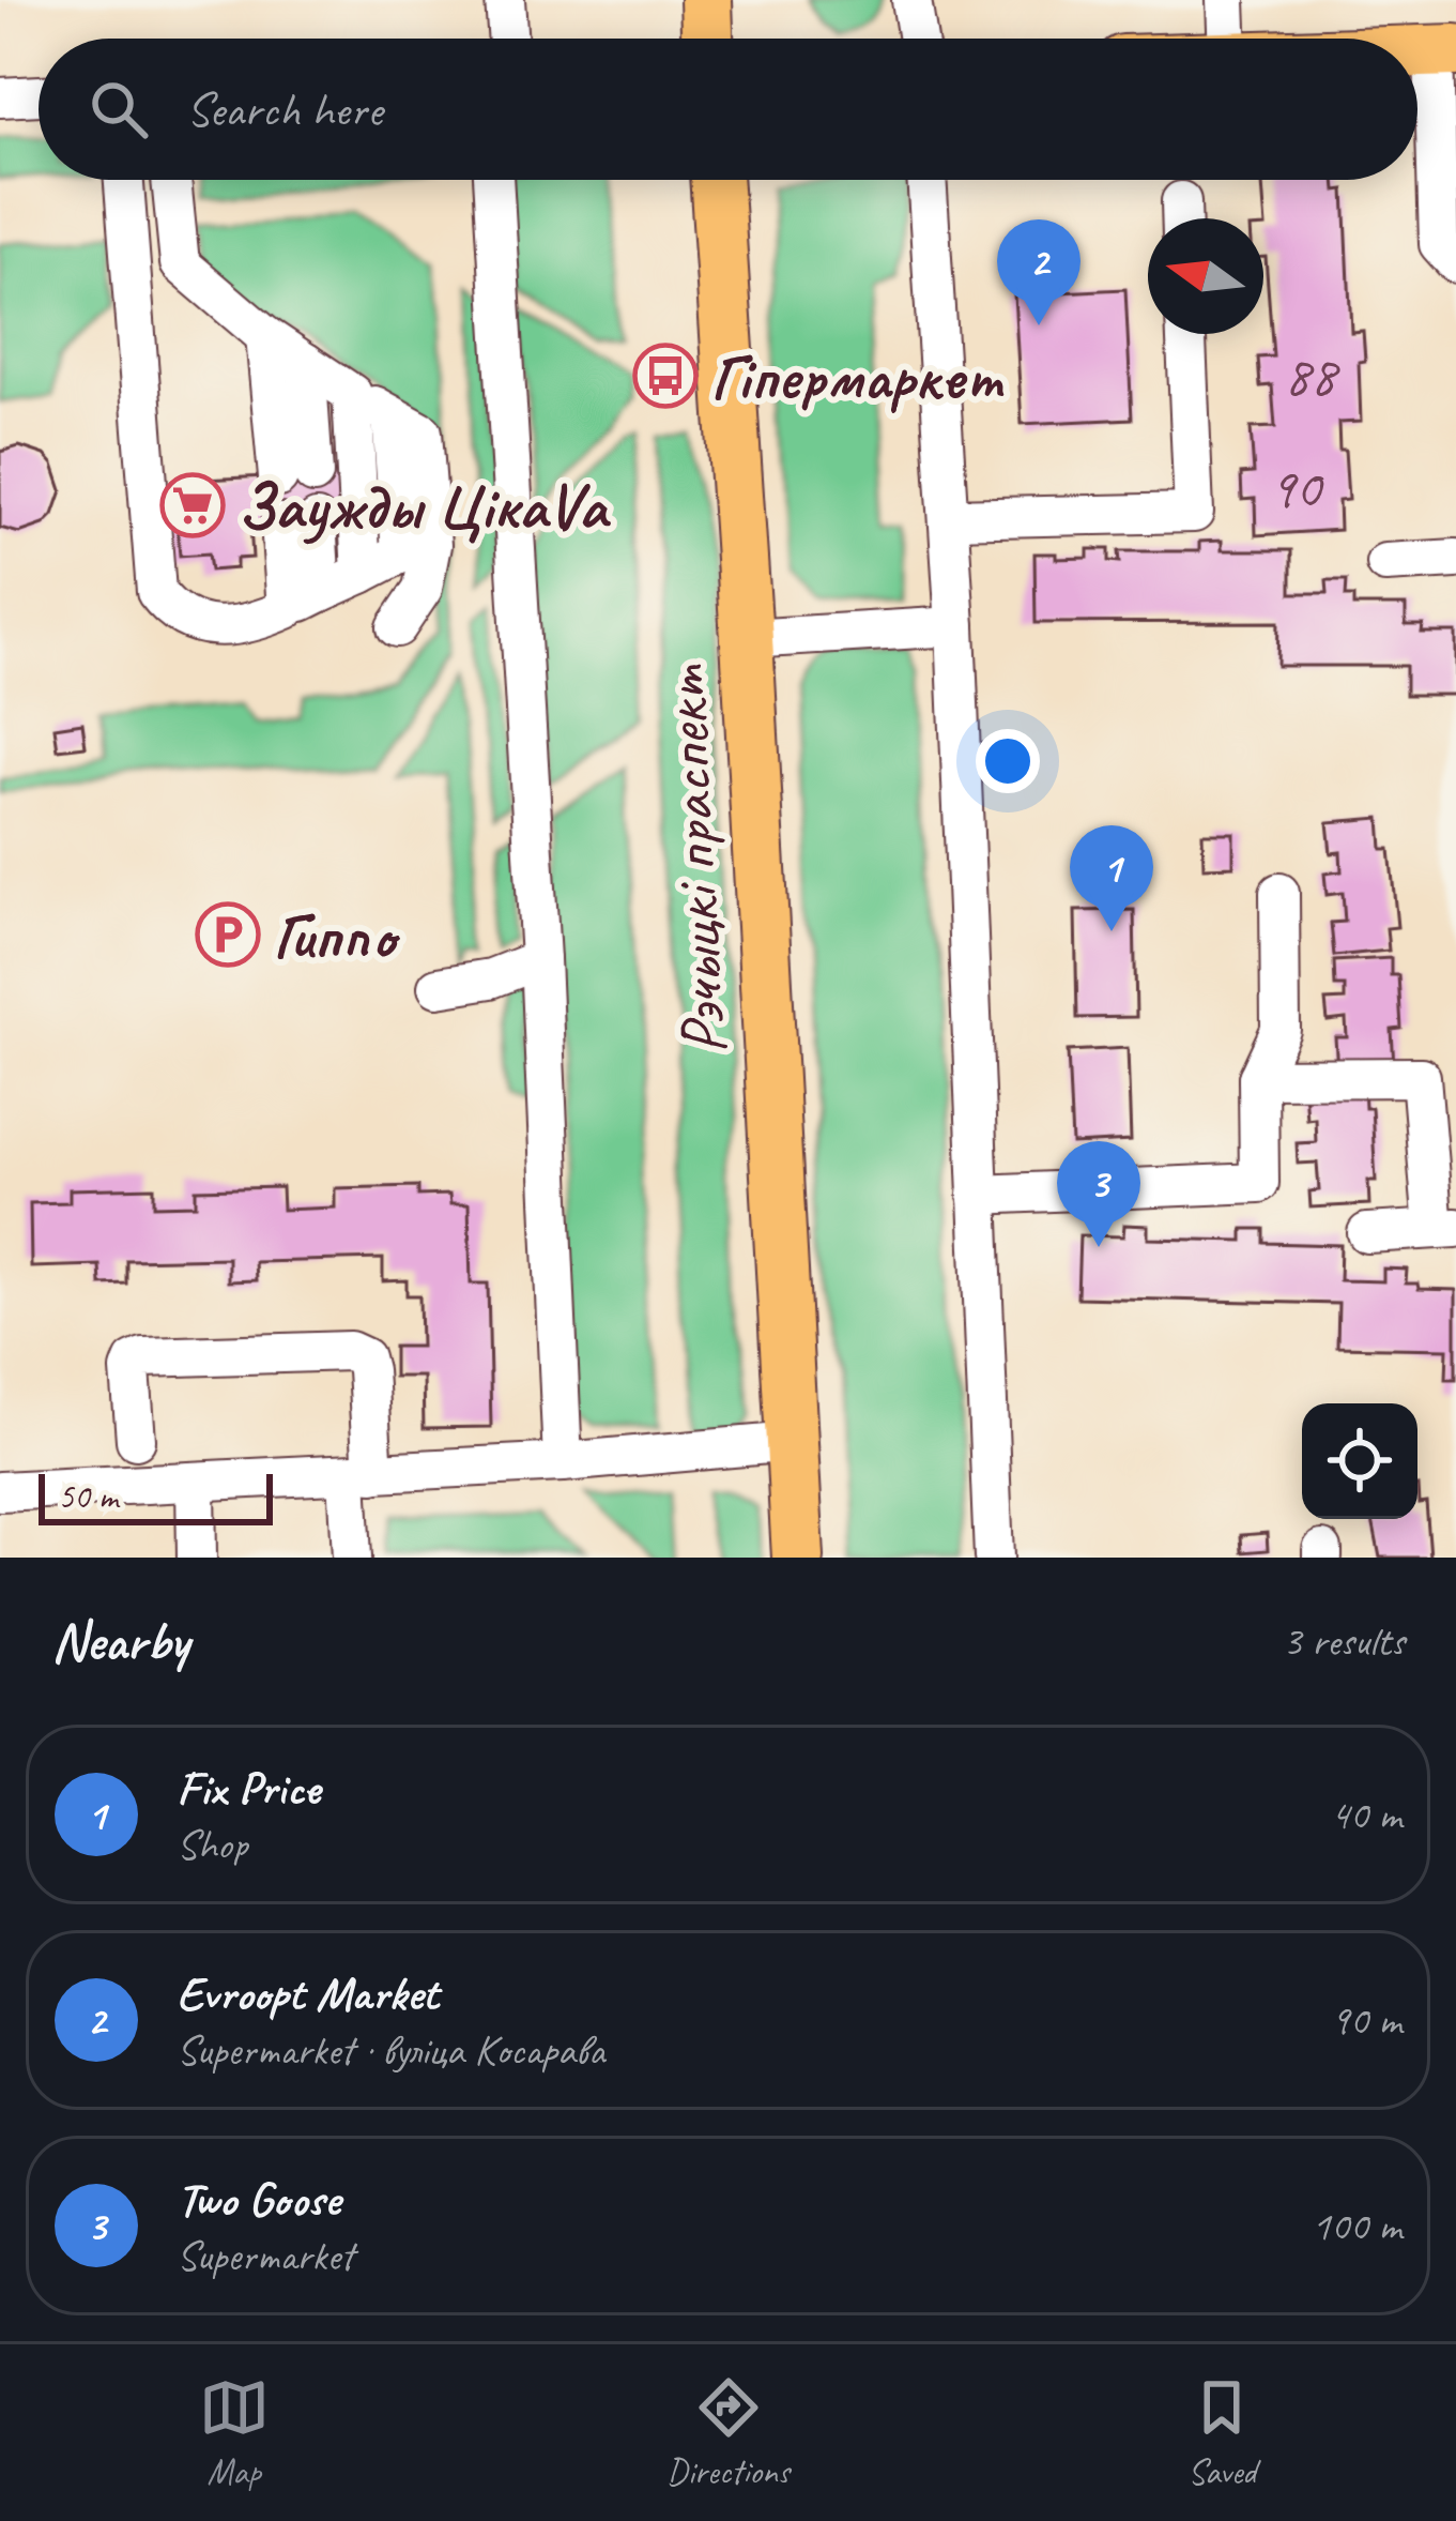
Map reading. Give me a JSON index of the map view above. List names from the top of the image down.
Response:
{
  "streets": {
    "main road": ["Рэчыцкі праспект"]
  },
  "places": {
    "bus stop": ["Гіпермаркет"],
    "supermarket": ["Заужды ЦікаVа"],
    "parking": ["Гиппо"]
  },
  "house_numbers": ["88", "90"],
  "scale_bar": "50 m",
  "north": "left",
  "page": {
    "search": "Search here",
    "pins": ["2", "1", "3"],
    "scale": "50 m",
    "heading": ["Nearby", "3 results"],
    "list": [
      {
        "mark": "1",
        "name": "Fix Price",
        "note": "Shop",
        "value": "40 m"
      },
      {
        "mark": "2",
        "name": "Evroopt Market",
        "note": "Supermarket · вуліца Косарава",
        "value": "90 m"
      },
      {
        "mark": "3",
        "name": "Two Goose",
        "note": "Supermarket",
        "value": "100 m"
      }
    ],
    "nav": ["Map", "Directions", "Saved"]
  }
}
